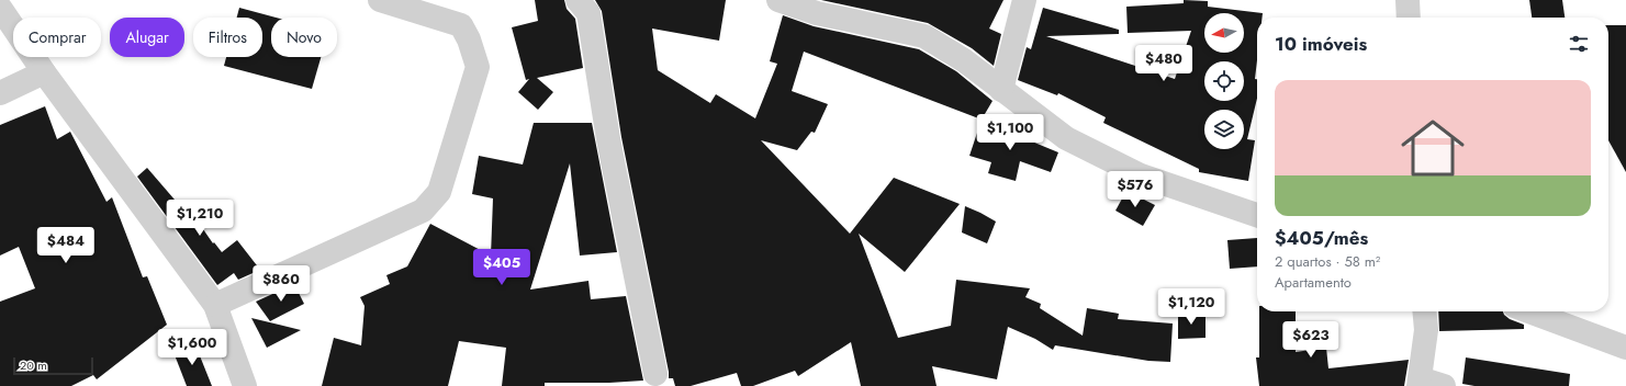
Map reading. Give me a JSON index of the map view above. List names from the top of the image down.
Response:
{
  "scale_bar": "20 m",
  "north": "left",
  "page": {
    "chip": [
      "Comprar",
      "Alugar",
      "Filtros",
      "Novo"
    ],
    "heading": "10 imóveis",
    "price": [
      "$480",
      "$1,100",
      "$576",
      "$1,210",
      "$484",
      "$405",
      "$860",
      "$1,120",
      "$623",
      "$1,600"
    ],
    "list": [
      {
        "name": "$405/mês",
        "note": "2 quartos · 58 m² · Apartamento"
      }
    ],
    "scale": "20 m"
  }
}
